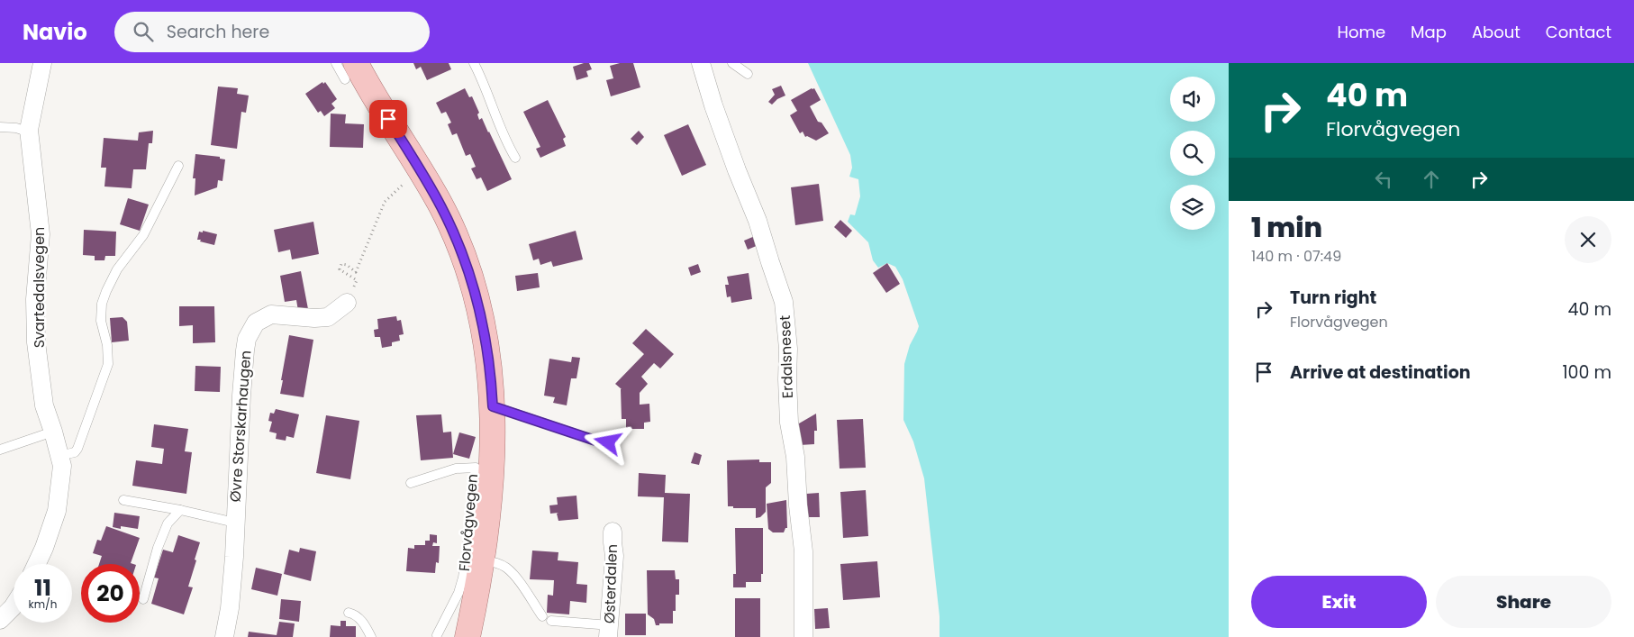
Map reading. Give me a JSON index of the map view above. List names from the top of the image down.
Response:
{
  "streets": {
    "main road": ["Florvågvegen"],
    "street": [
      "Svartedalsvegen",
      "Erdalsneset",
      "Øvre Storskarhaugen",
      "Østerdalen"
    ]
  },
  "page": {
    "header": "Navio",
    "search": "Search here",
    "nav": [
      "Home",
      "Map",
      "About",
      "Contact"
    ],
    "turn": ["40 m", "Florvågvegen"],
    "heading": ["1 min", "140 m · 07:49"],
    "list": [
      {
        "name": "Turn right",
        "note": "Florvågvegen",
        "value": "40 m"
      },
      {
        "name": "Arrive at destination",
        "value": "100 m"
      }
    ],
    "speed": "11 km/h",
    "limit": "20",
    "buttons": ["Exit", "Share"]
  }
}
